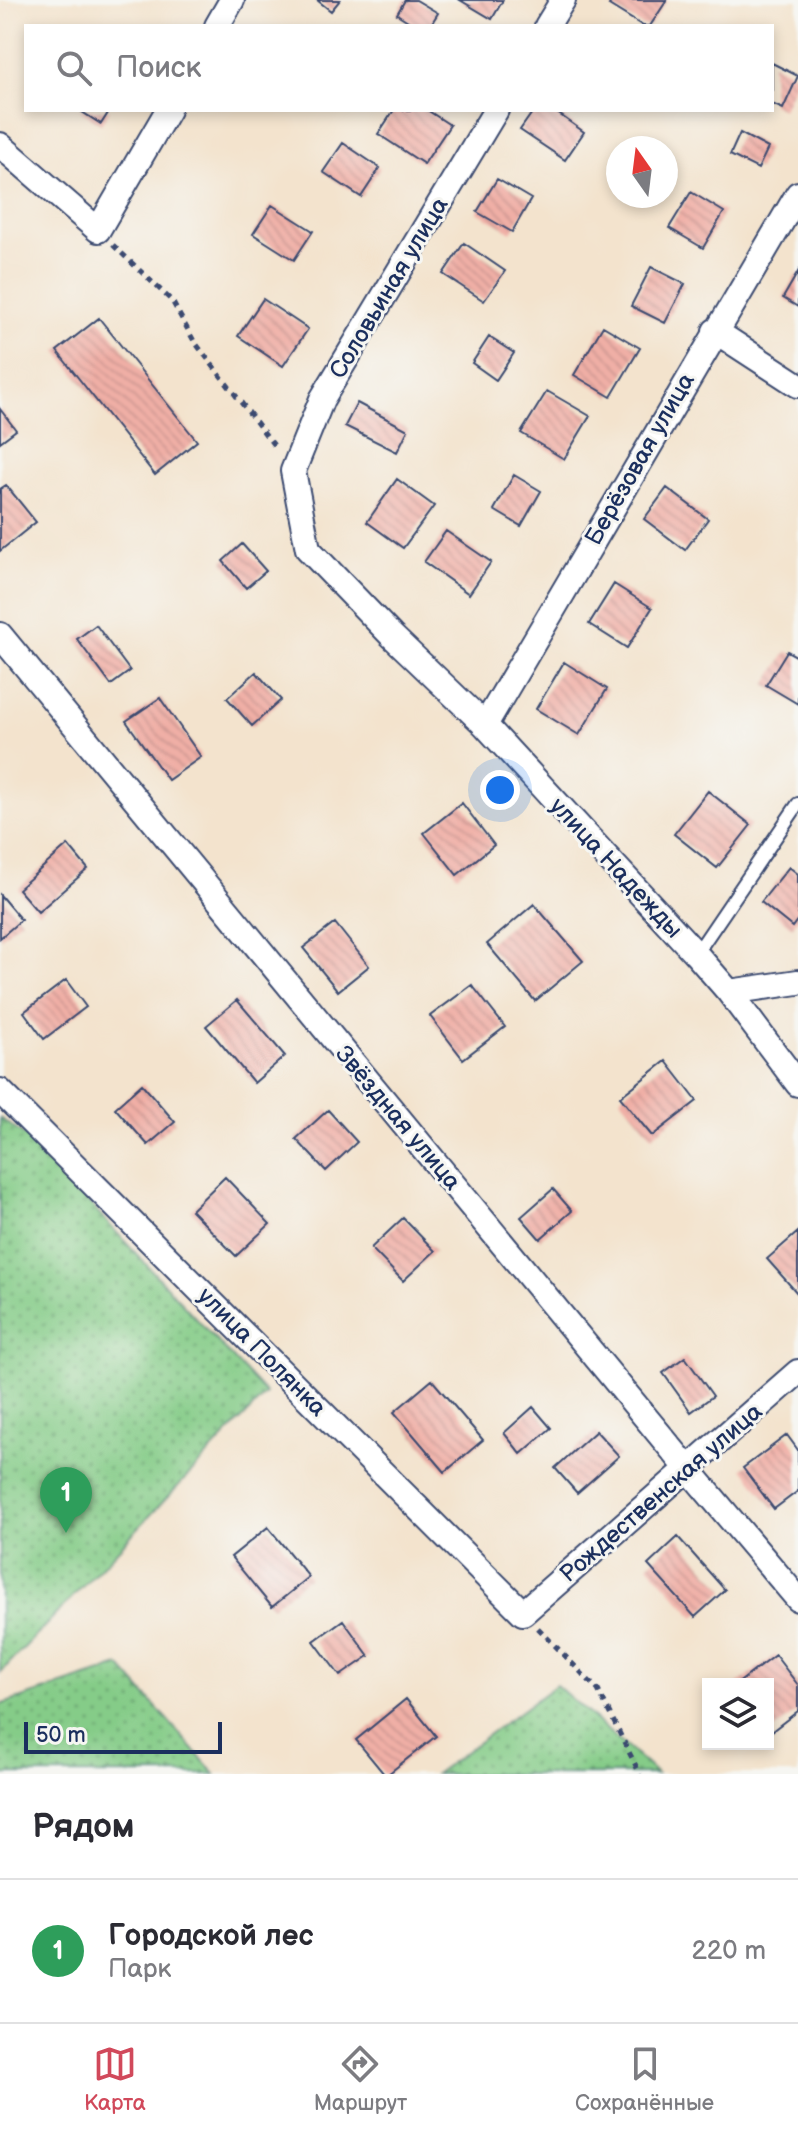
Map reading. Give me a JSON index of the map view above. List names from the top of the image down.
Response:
{
  "streets": {
    "street": [
      "Соловьиная улица",
      "Берёзовая улица",
      "улица Надежды",
      "Звёздная улица",
      "улица Полянка",
      "Рождественская улица"
    ]
  },
  "crossings": [
    ["Соловьиная улица", "улица Надежды"],
    ["Берёзовая улица", "улица Надежды"],
    ["Звёздная улица", "Рождественская улица"],
    ["улица Полянка", "Рождественская улица"]
  ],
  "scale_bar": "50 m",
  "north": "top",
  "page": {
    "search": "Поиск",
    "pins": "1",
    "scale": "50 m",
    "heading": "Рядом",
    "list": [
      {
        "mark": "1",
        "name": "Городской лес",
        "note": "Парк",
        "value": "220 m"
      }
    ],
    "nav": ["Карта", "Маршрут", "Сохранённые"]
  }
}
